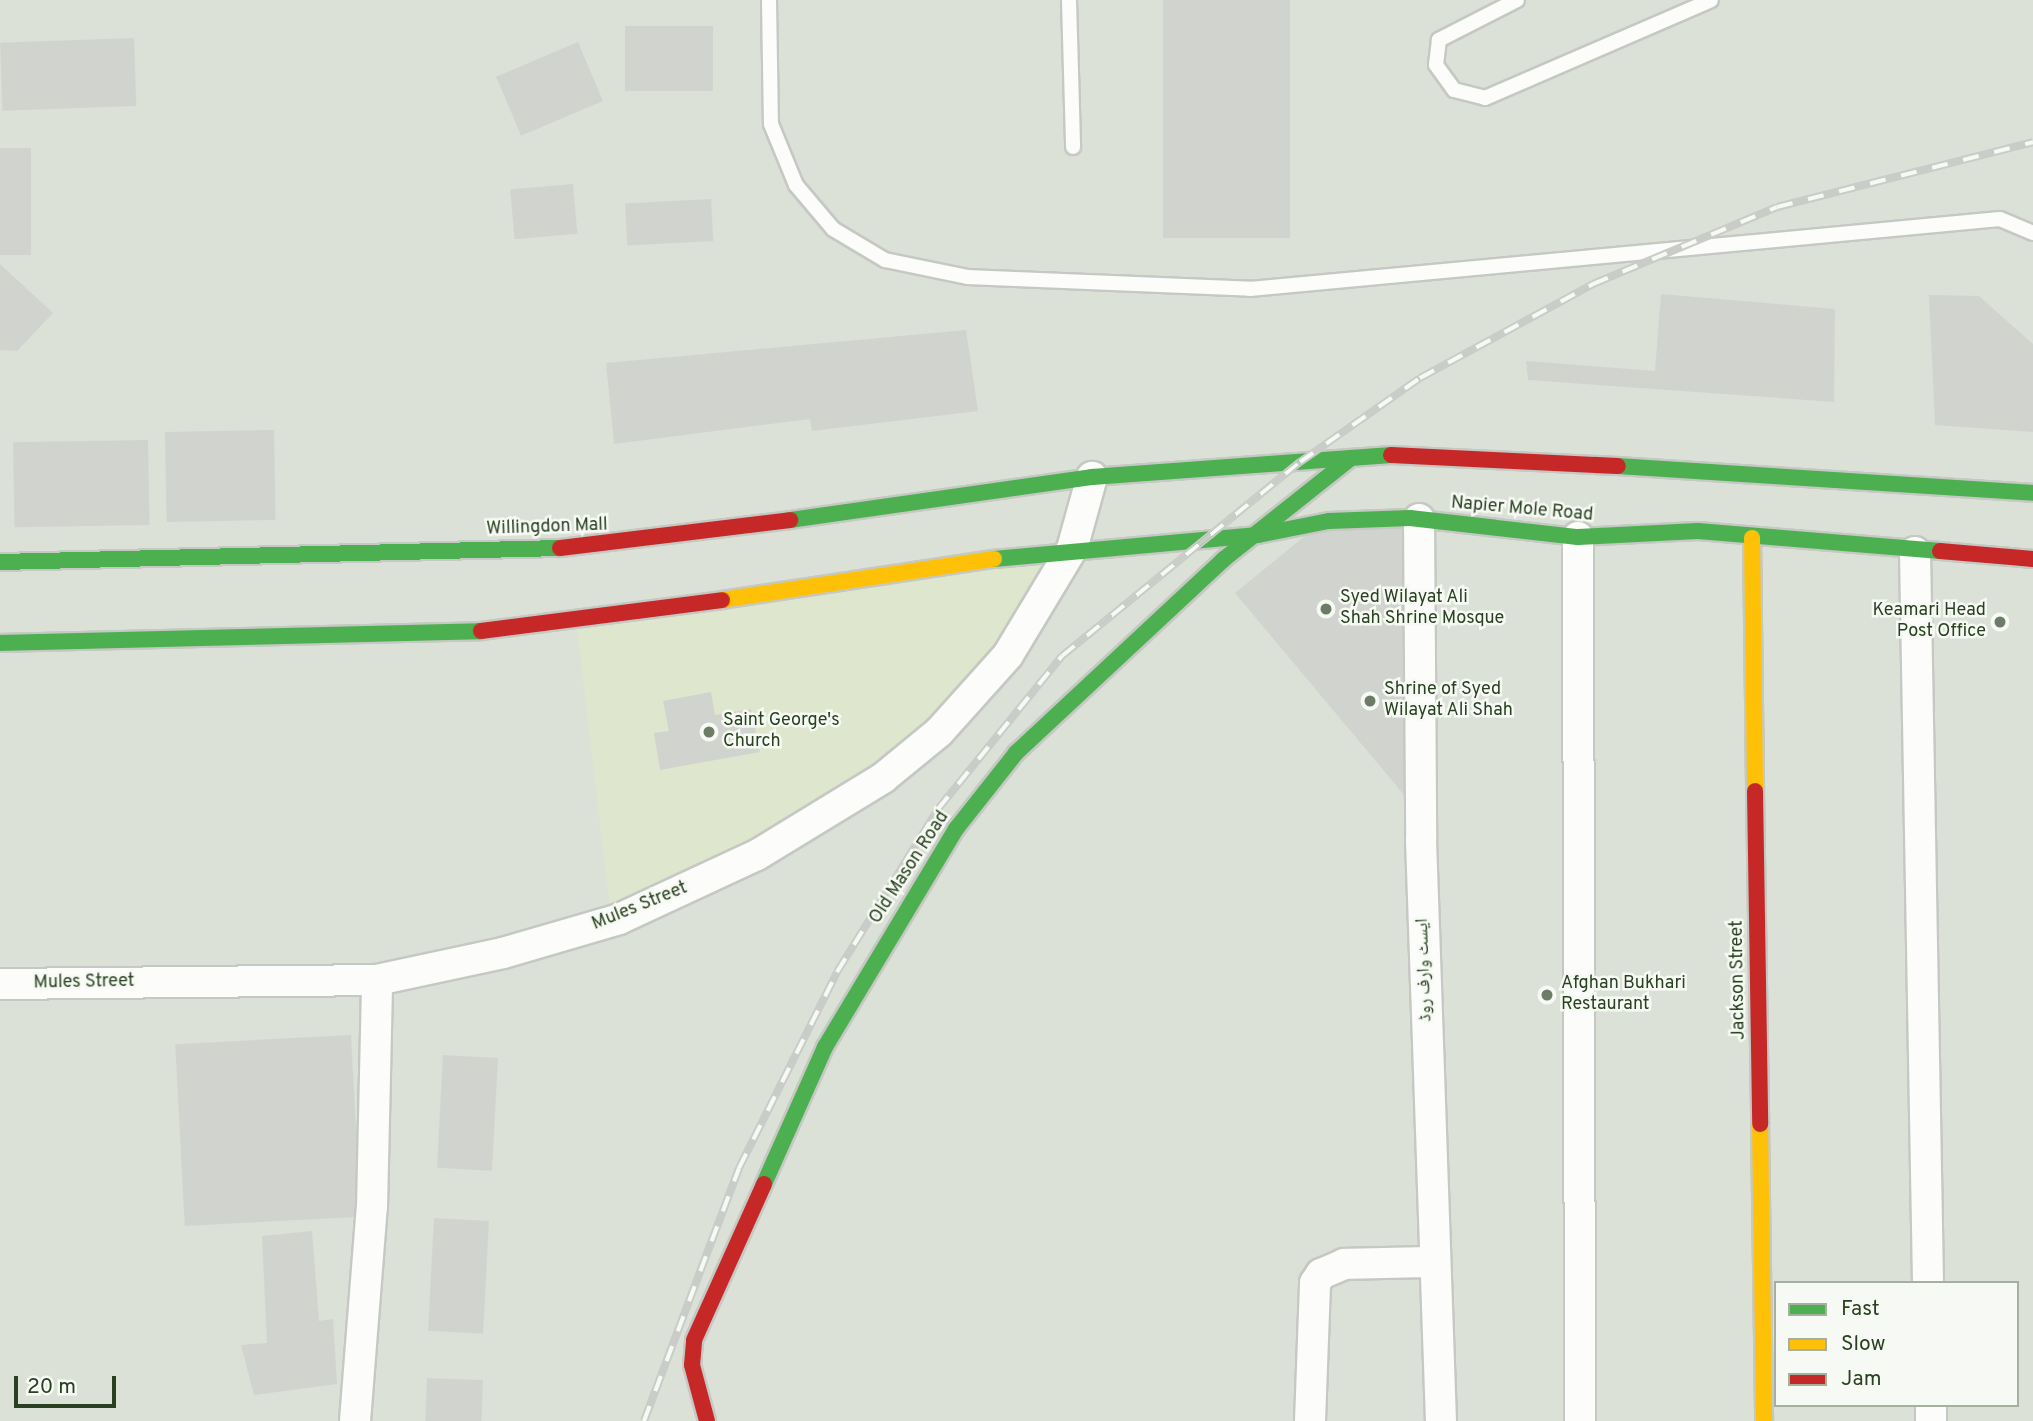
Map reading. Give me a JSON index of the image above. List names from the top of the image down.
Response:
{
  "streets": {
    "main road": [
      "Napier Mole Road",
      "Willingdon Mall",
      "Old Mason Road",
      "Jackson Street"
    ],
    "street": ["Mules Street", "ایسٹ وارف روڈ"]
  },
  "crossings": [
    ["Napier Mole Road", "Old Mason Road"],
    ["Napier Mole Road", "Mules Street"],
    ["Napier Mole Road", "ایسٹ وارف روڈ"],
    ["Napier Mole Road", "Jackson Street"],
    ["Willingdon Mall", "Mules Street"]
  ],
  "places": [
    "Syed Wilayat Ali Shah Shrine Mosque",
    "Keamari Head Post Office",
    "Shrine of Syed Wilayat Ali Shah",
    "Saint George's Church",
    "Afghan Bukhari Restaurant"
  ],
  "legend": ["Fast", "Slow", "Jam"],
  "scale_bar": "20 m"
}
